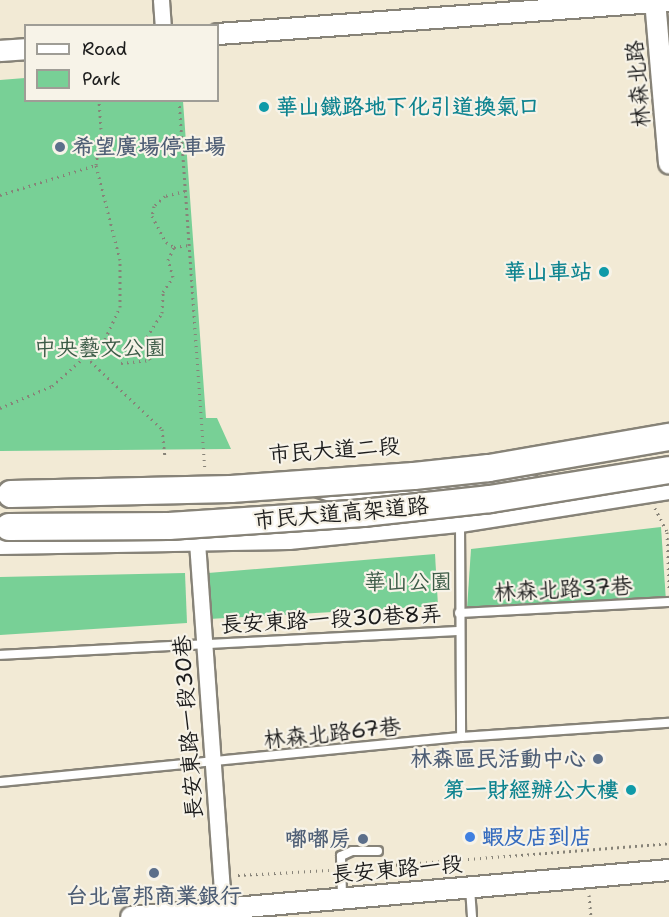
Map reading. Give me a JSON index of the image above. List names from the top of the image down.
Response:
{
  "streets": {
    "highway": ["市民大道高架道路"],
    "street": [
      "林森北路",
      "市民大道二段",
      "長安東路一段30巷",
      "長安東路一段"
    ],
    "lane": ["林森北路37巷", "長安東路一段30巷8弄", "林森北路67巷"]
  },
  "crossings": [
    ["市民大道二段", "市民大道高架道路"],
    ["長安東路一段30巷8弄", "長安東路一段30巷"],
    ["長安東路一段30巷", "林森北路67巷"],
    ["長安東路一段30巷", "長安東路一段"]
  ],
  "parks": ["中央藝文公園", "華山公園"],
  "places": [
    "華山鐵路地下化引道換氣口",
    "希望廣場停車場",
    "華山車站",
    "林森區民活動中心",
    "第一財經辦公大樓",
    "蝦皮店到店",
    "嘟嘟房",
    "台北富邦商業銀行"
  ],
  "legend": ["Road", "Park"]
}
